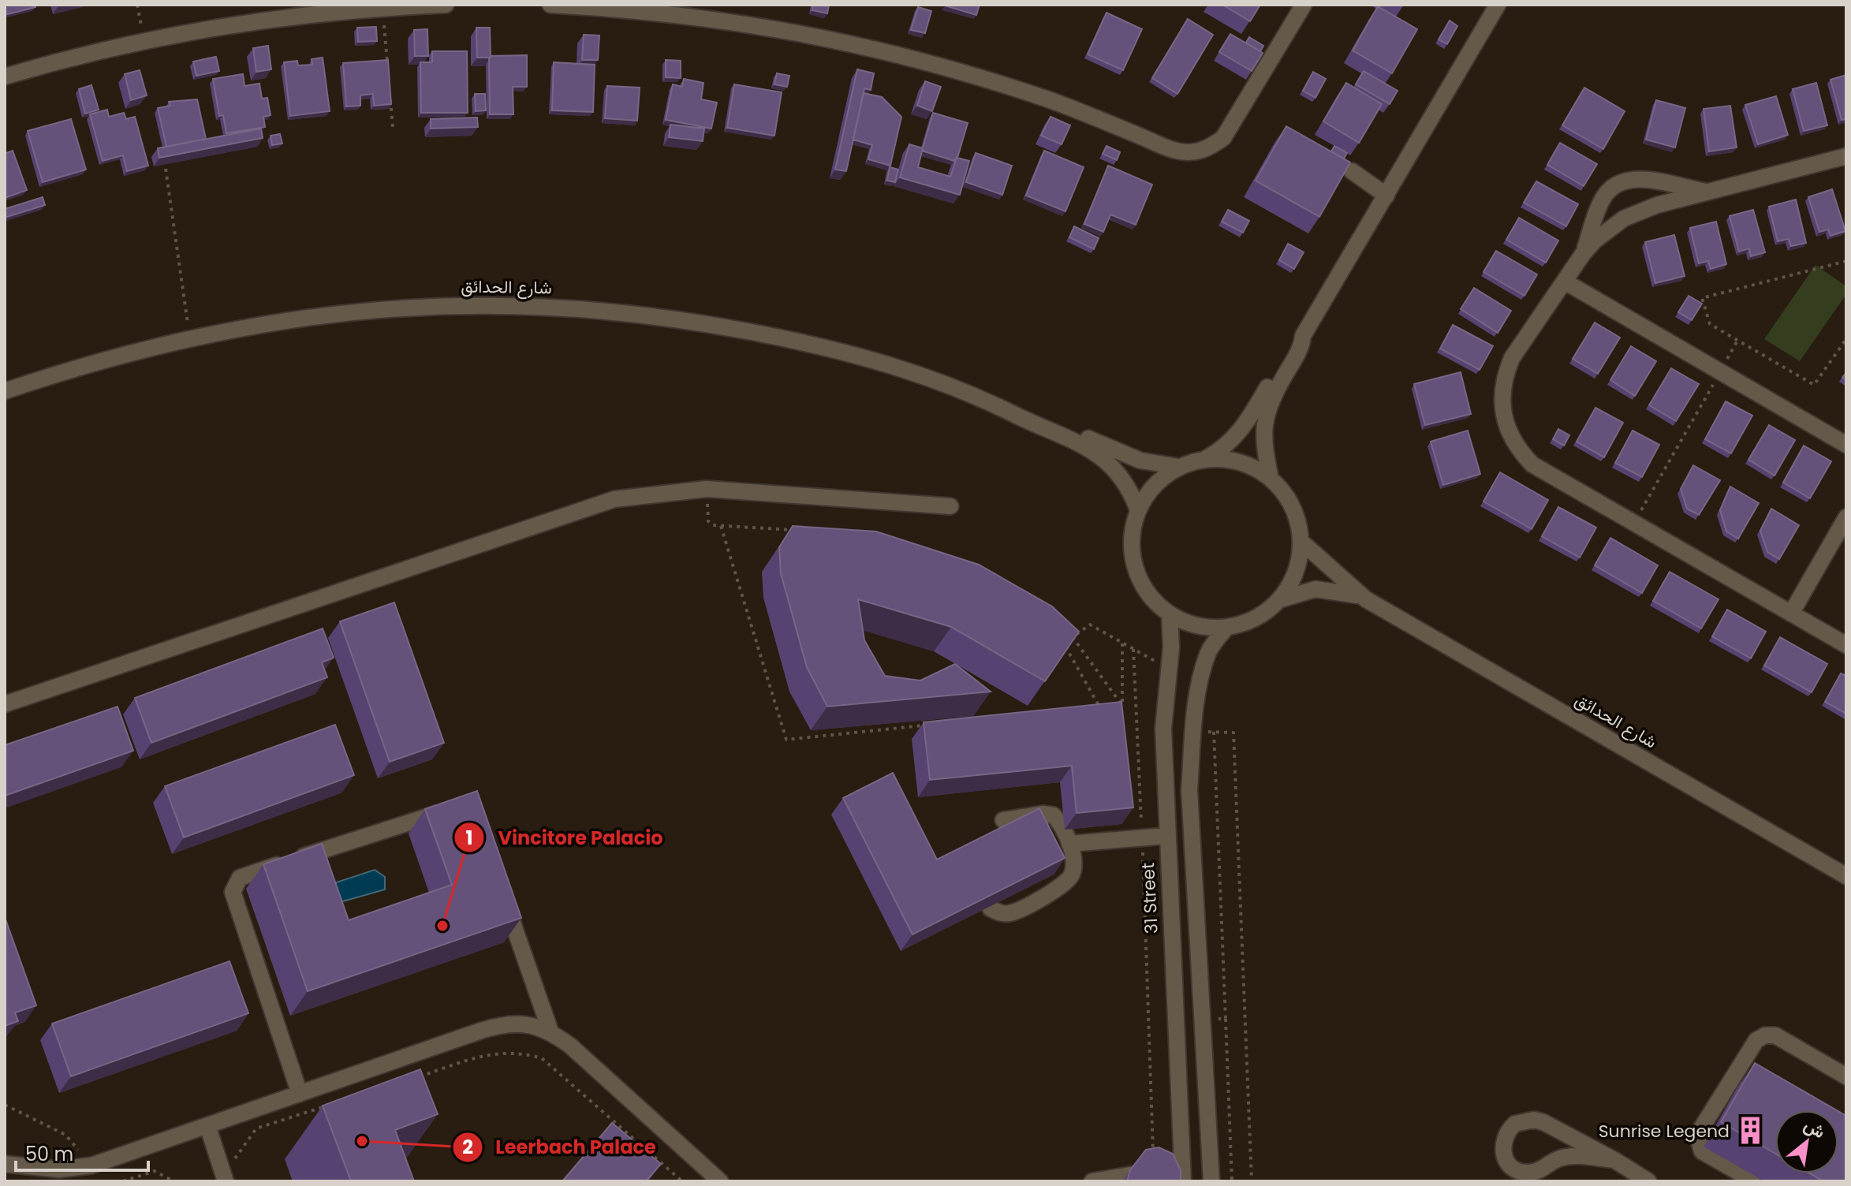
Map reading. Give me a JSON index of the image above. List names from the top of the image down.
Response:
{
  "streets": {
    "street": ["شارع الحدائق", "31 Street"]
  },
  "places": {
    "other": ["Vincitore Palacio", "Leerbach Palace"],
    "building": ["Sunrise Legend"]
  },
  "scale_bar": "50 m",
  "north": "top right"
}
